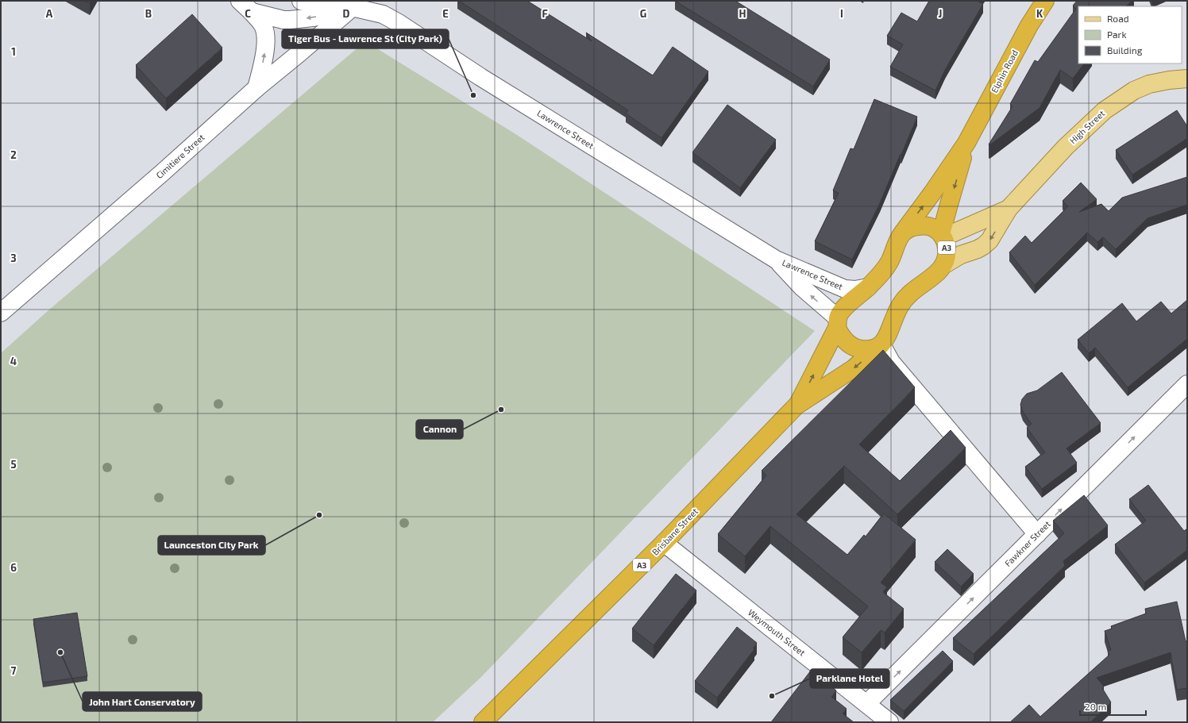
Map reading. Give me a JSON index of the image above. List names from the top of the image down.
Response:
{
  "streets": {
    "highway": ["Elphin Road", "A3", "Brisbane Street"],
    "main road": ["High Street"],
    "street": [
      "Lawrence Street",
      "Cimitiere Street",
      "Fawkner Street",
      "Weymouth Street"
    ]
  },
  "crossings": [
    ["Elphin Road", "High Street"],
    ["Elphin Road", "A3"],
    ["High Street", "A3"],
    ["Lawrence Street", "Cimitiere Street"],
    ["Lawrence Street", "A3"],
    ["Lawrence Street", "Brisbane Street"],
    ["A3", "Brisbane Street"],
    ["Brisbane Street", "Weymouth Street"],
    ["Fawkner Street", "Weymouth Street"]
  ],
  "one_way": ["Fawkner Street"],
  "places": [
    "Tiger Bus - Lawrence St (City Park)",
    "Cannon",
    "Launceston City Park",
    "John Hart Conservatory",
    "Parklane Hotel"
  ],
  "legend": ["Road", "Park", "Building"],
  "scale_bar": "20 m",
  "grid": {
    "columns": [
      "A",
      "B",
      "C",
      "D",
      "E",
      "F",
      "G",
      "H",
      "I",
      "J",
      "K"
    ],
    "rows": [
      "1",
      "2",
      "3",
      "4",
      "5",
      "6",
      "7"
    ]
  }
}
